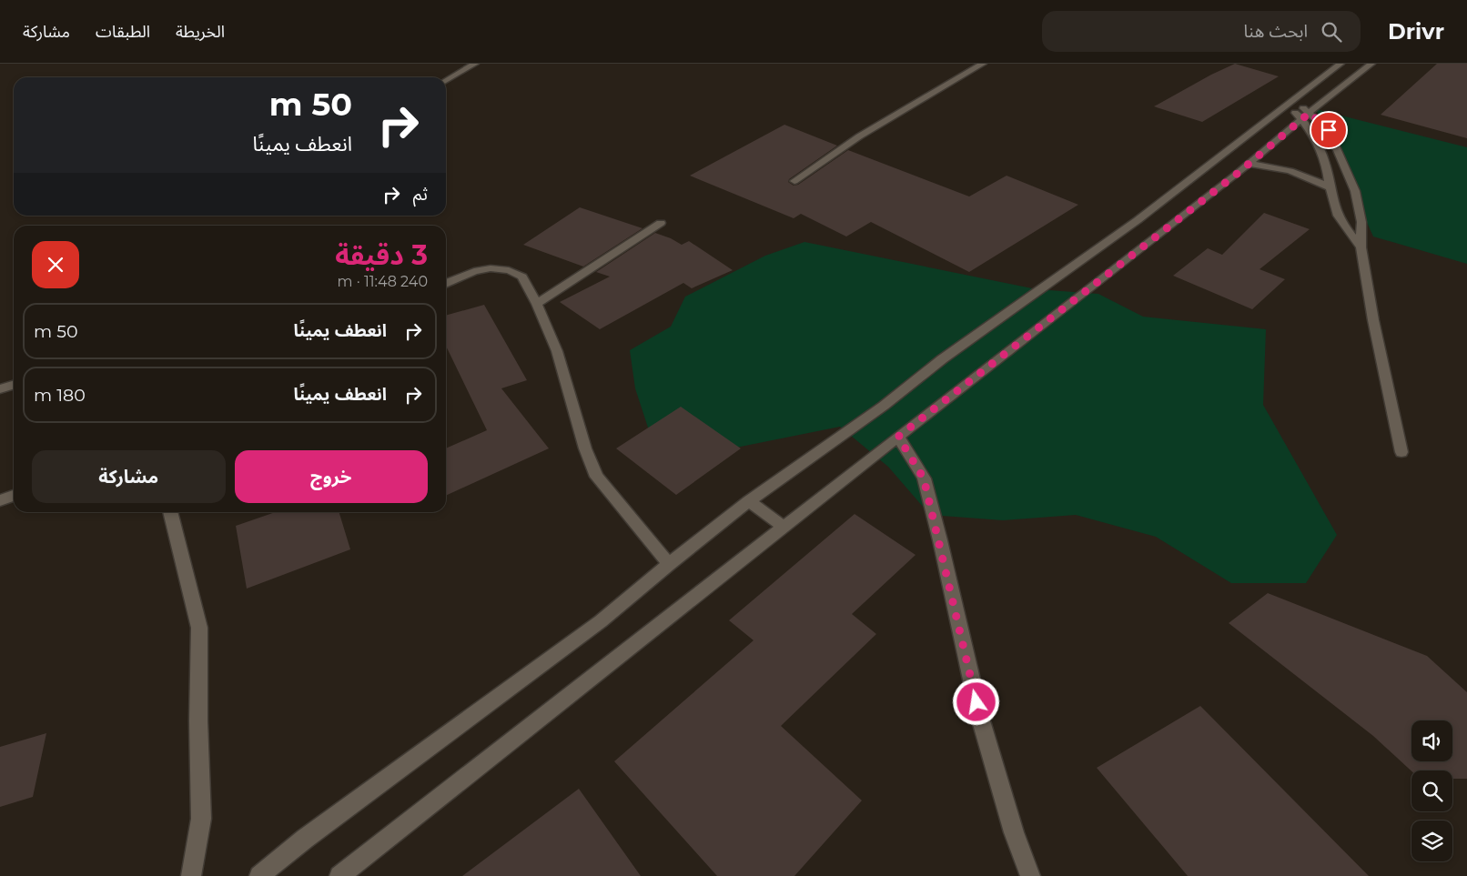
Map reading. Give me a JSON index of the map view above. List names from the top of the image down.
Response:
{
  "page": {
    "header": "Drivr",
    "search": "ابحث هنا",
    "nav": ["الخريطة", "الطبقات", "مشاركة"],
    "turn": ["50 m", "انعطف يمينًا"],
    "then": "ثم",
    "heading": ["3 دقيقة", "240 m · 11:48"],
    "list": [
      {
        "name": "انعطف يمينًا",
        "value": "50 m"
      },
      {
        "name": "انعطف يمينًا",
        "value": "180 m"
      }
    ],
    "buttons": ["خروج", "مشاركة"]
  }
}
